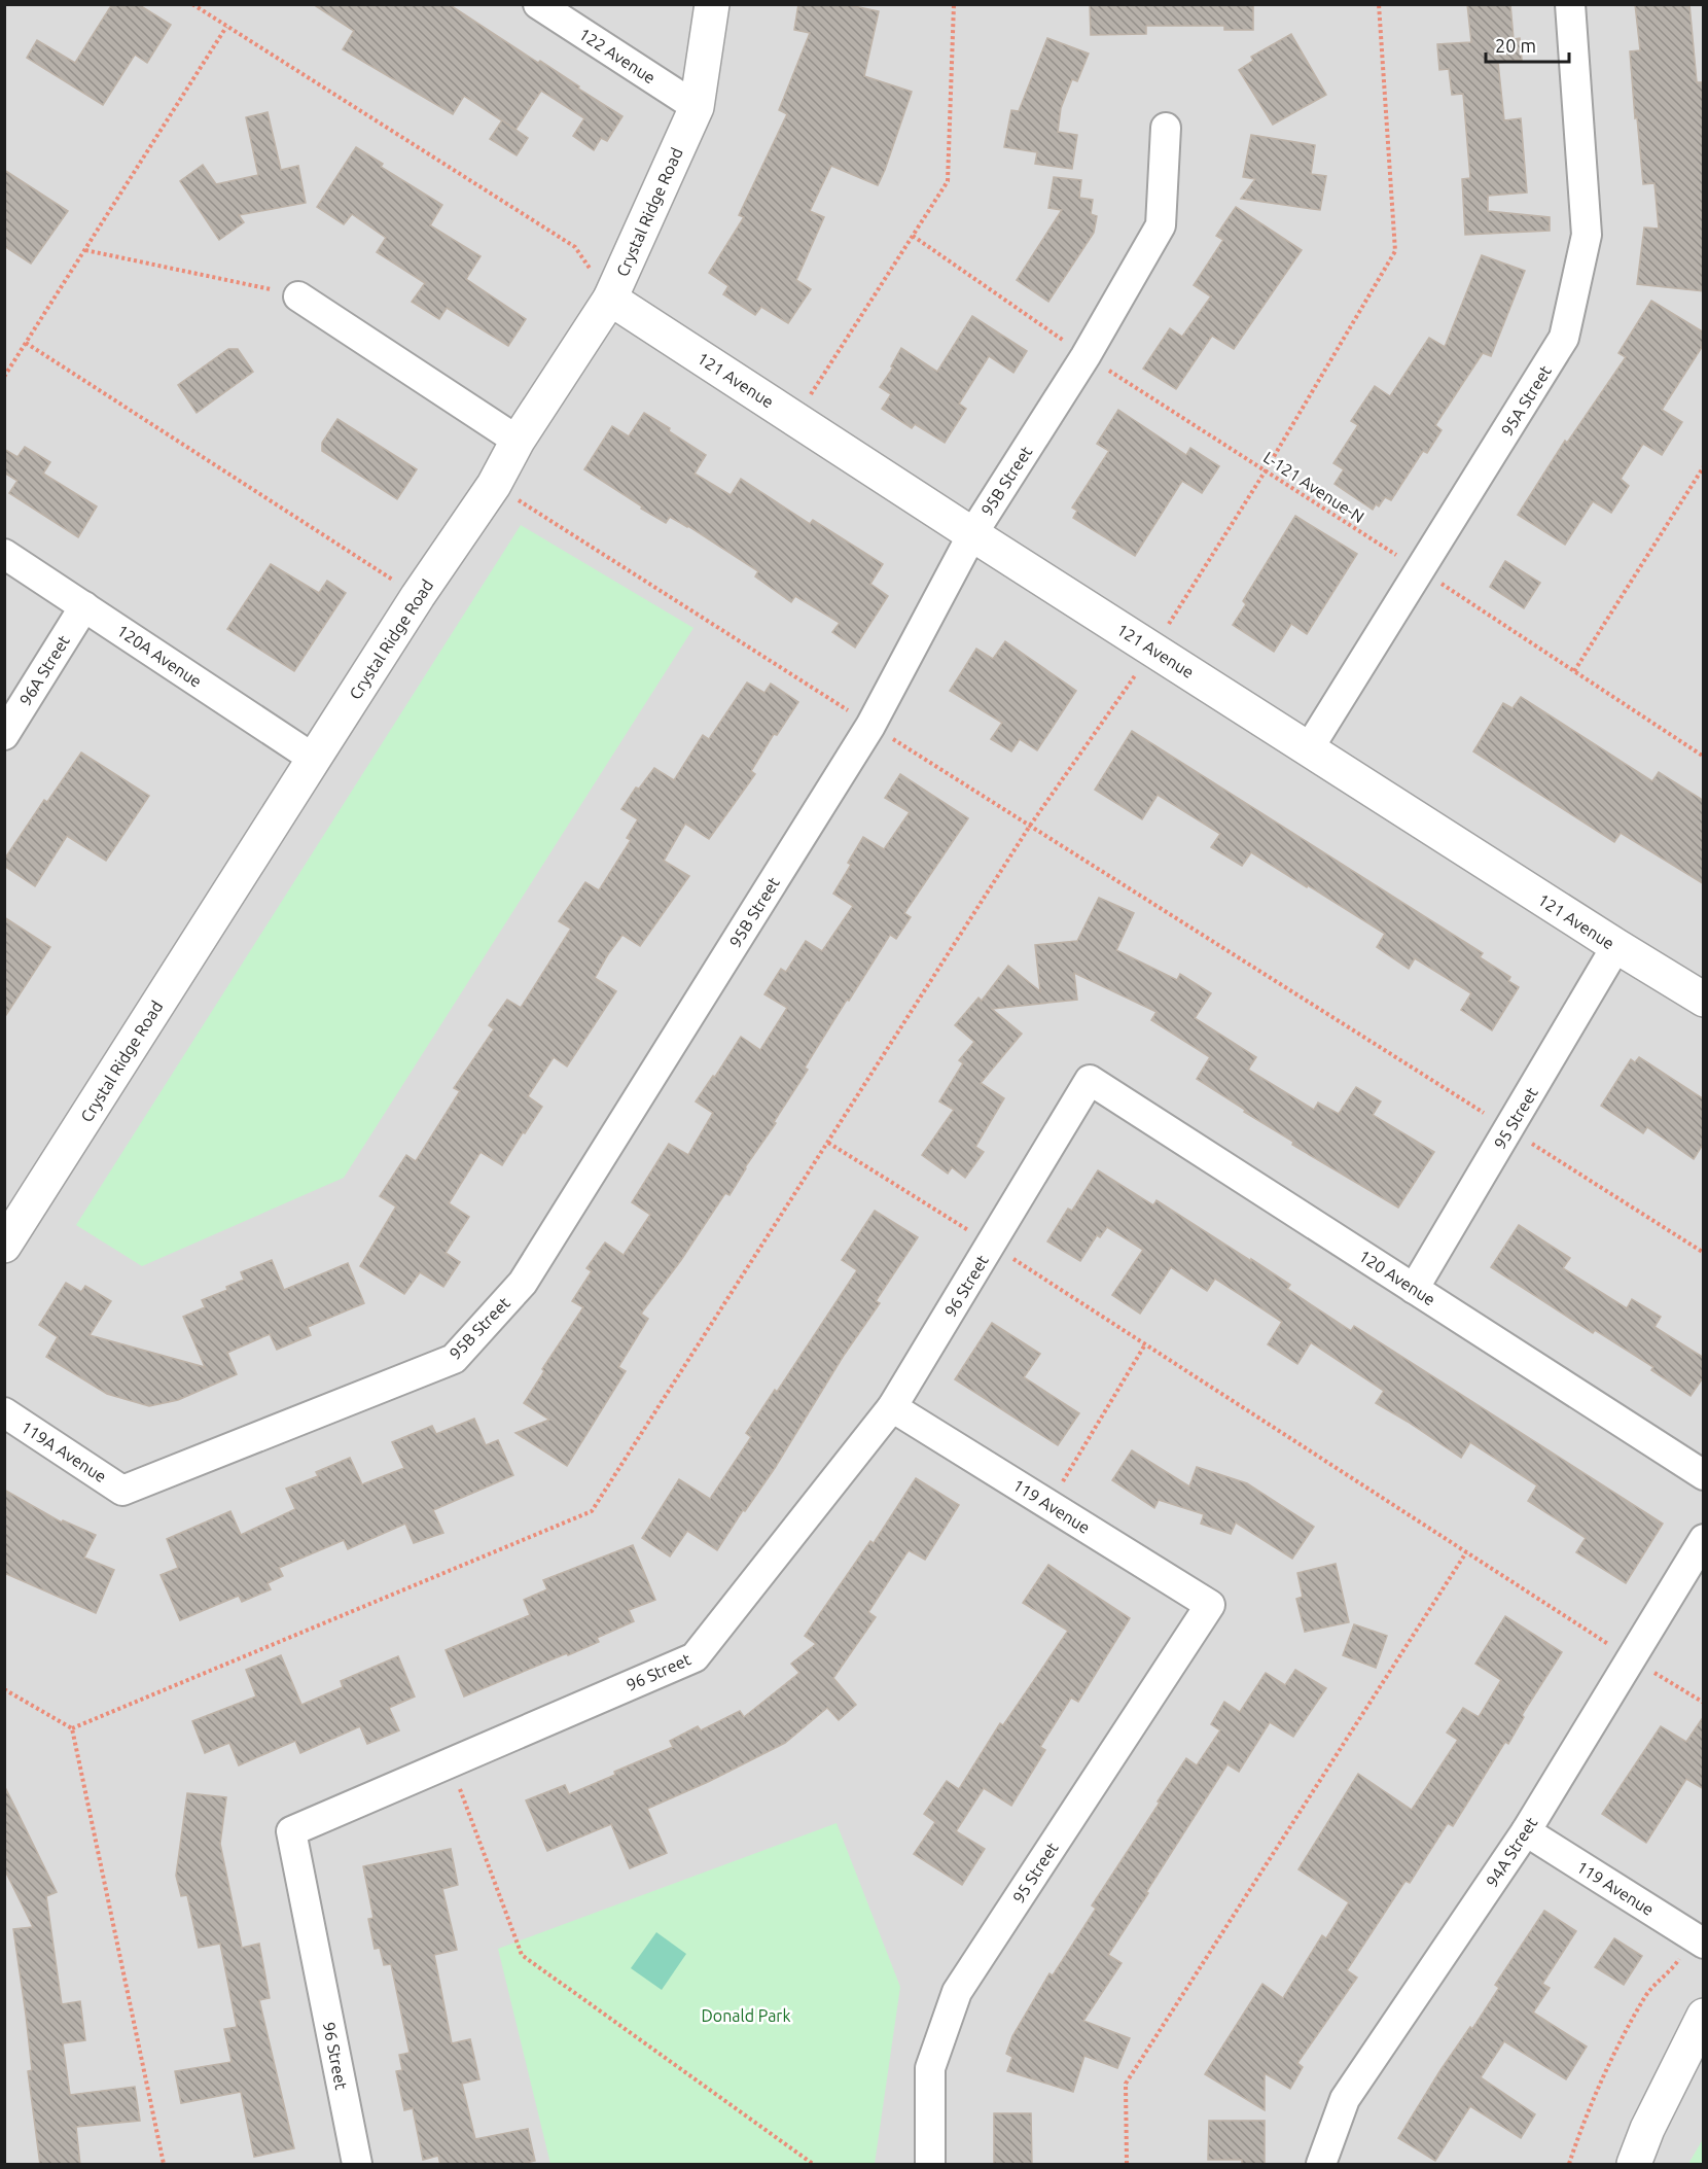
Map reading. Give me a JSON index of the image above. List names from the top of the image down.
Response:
{
  "streets": {
    "street": [
      "122 Avenue",
      "Crystal Ridge Road",
      "121 Avenue",
      "95A Street",
      "95B Street",
      "120A Avenue",
      "96A Street",
      "95 Street",
      "120 Avenue",
      "96 Street",
      "119A Avenue",
      "119 Avenue",
      "94A Street"
    ],
    "path": ["L-121 Avenue-N"]
  },
  "crossings": [
    ["122 Avenue", "Crystal Ridge Road"],
    ["Crystal Ridge Road", "121 Avenue"],
    ["Crystal Ridge Road", "120A Avenue"],
    ["121 Avenue", "95A Street"],
    ["121 Avenue", "95B Street"],
    ["121 Avenue", "95 Street"],
    ["95A Street", "L-121 Avenue-N"],
    ["95B Street", "L-121 Avenue-N"],
    ["95B Street", "119A Avenue"],
    ["120A Avenue", "96A Street"],
    ["95 Street", "120 Avenue"],
    ["95 Street", "119 Avenue"],
    ["120 Avenue", "96 Street"],
    ["96 Street", "119 Avenue"],
    ["119 Avenue", "94A Street"]
  ],
  "parks": ["Donald Park"],
  "scale_bar": "20 m"
}
